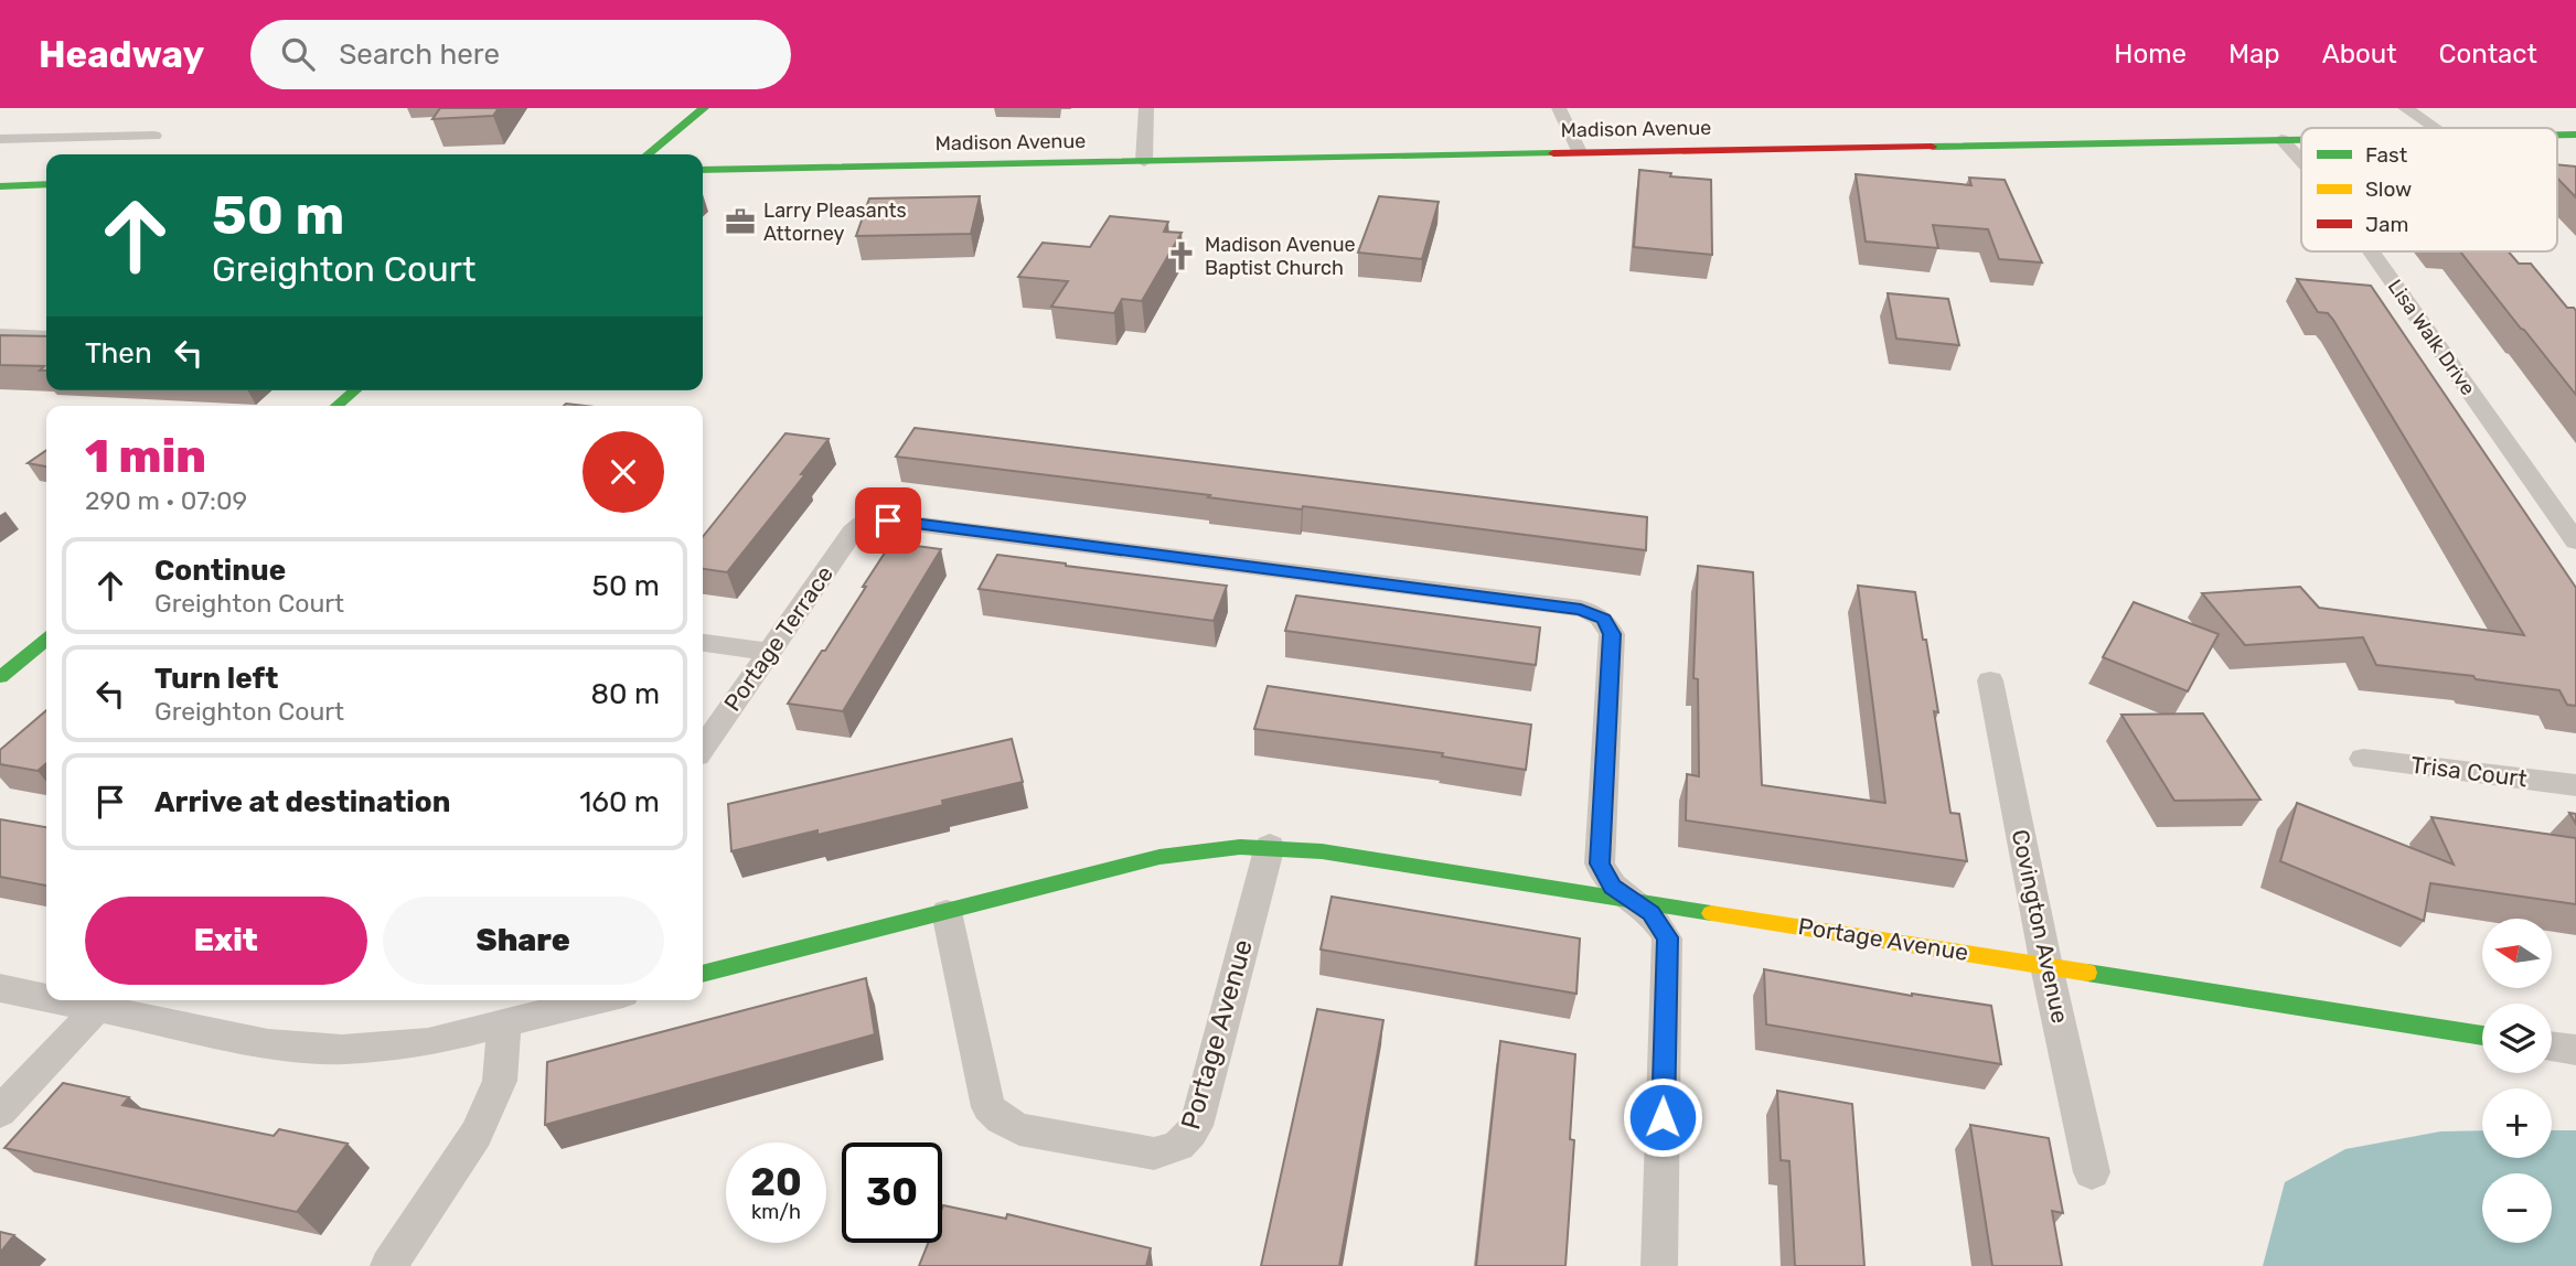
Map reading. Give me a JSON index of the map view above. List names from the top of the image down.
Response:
{
  "streets": {
    "main road": ["Madison Avenue", "Portage Avenue"],
    "street": [
      "Lisa Walk Drive",
      "Portage Terrace",
      "Trisa Court",
      "Covington Avenue"
    ]
  },
  "crossings": [
    ["Madison Avenue", "Lisa Walk Drive"],
    ["Portage Terrace", "Portage Avenue"],
    ["Covington Avenue", "Portage Avenue"]
  ],
  "places": {
    "office": ["Larry Pleasants Attorney"],
    "church": ["Madison Avenue Baptist Church"]
  },
  "legend": ["Fast", "Slow", "Jam"],
  "north": "left",
  "page": {
    "header": "Headway",
    "search": "Search here",
    "nav": [
      "Home",
      "Map",
      "About",
      "Contact"
    ],
    "turn": ["50 m", "Greighton Court"],
    "then": "Then",
    "heading": ["1 min", "290 m · 07:09"],
    "list": [
      {
        "name": "Continue",
        "note": "Greighton Court",
        "value": "50 m"
      },
      {
        "name": "Turn left",
        "note": "Greighton Court",
        "value": "80 m"
      },
      {
        "name": "Arrive at destination",
        "value": "160 m"
      }
    ],
    "buttons": ["Exit", "Share"],
    "map_buttons": ["+", "−"],
    "speed": "20 km/h",
    "limit": "30"
  }
}
